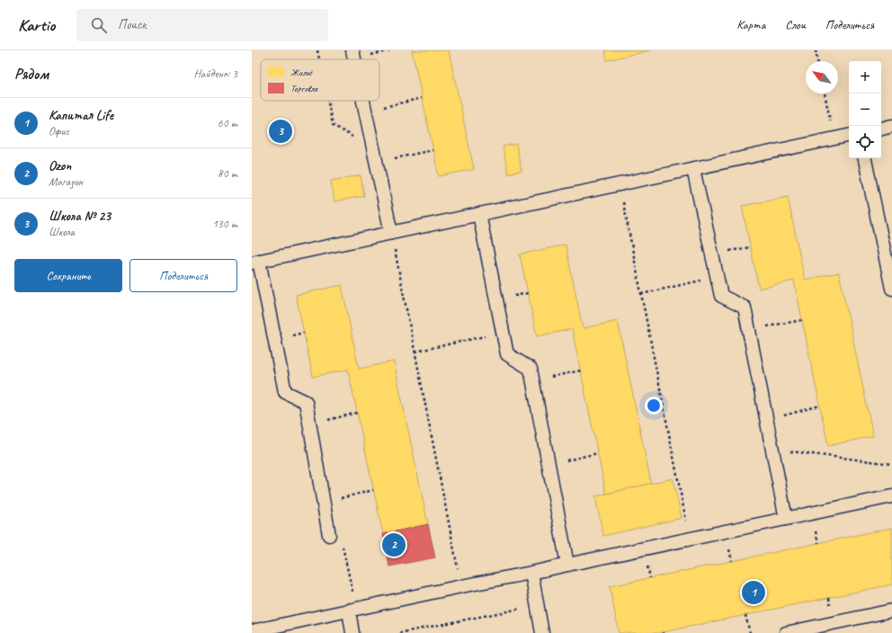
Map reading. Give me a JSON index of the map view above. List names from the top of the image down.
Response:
{
  "legend": ["Жильё", "Торговля"],
  "north": "top left",
  "page": {
    "header": "Kartio",
    "search": "Поиск",
    "nav": ["Карта", "Слои", "Поделиться"],
    "heading": ["Рядом", "Найдено: 3"],
    "map_buttons": ["+", "−"],
    "list": [
      {
        "mark": "1",
        "name": "Капитал Life",
        "note": "Офис",
        "value": "60 m"
      },
      {
        "mark": "2",
        "name": "Ozon",
        "note": "Магазин",
        "value": "80 m"
      },
      {
        "mark": "3",
        "name": "Школа № 23",
        "note": "Школа",
        "value": "130 m"
      }
    ],
    "pins": ["3", "2", "1"],
    "buttons": ["Сохранить", "Поделиться"]
  }
}
